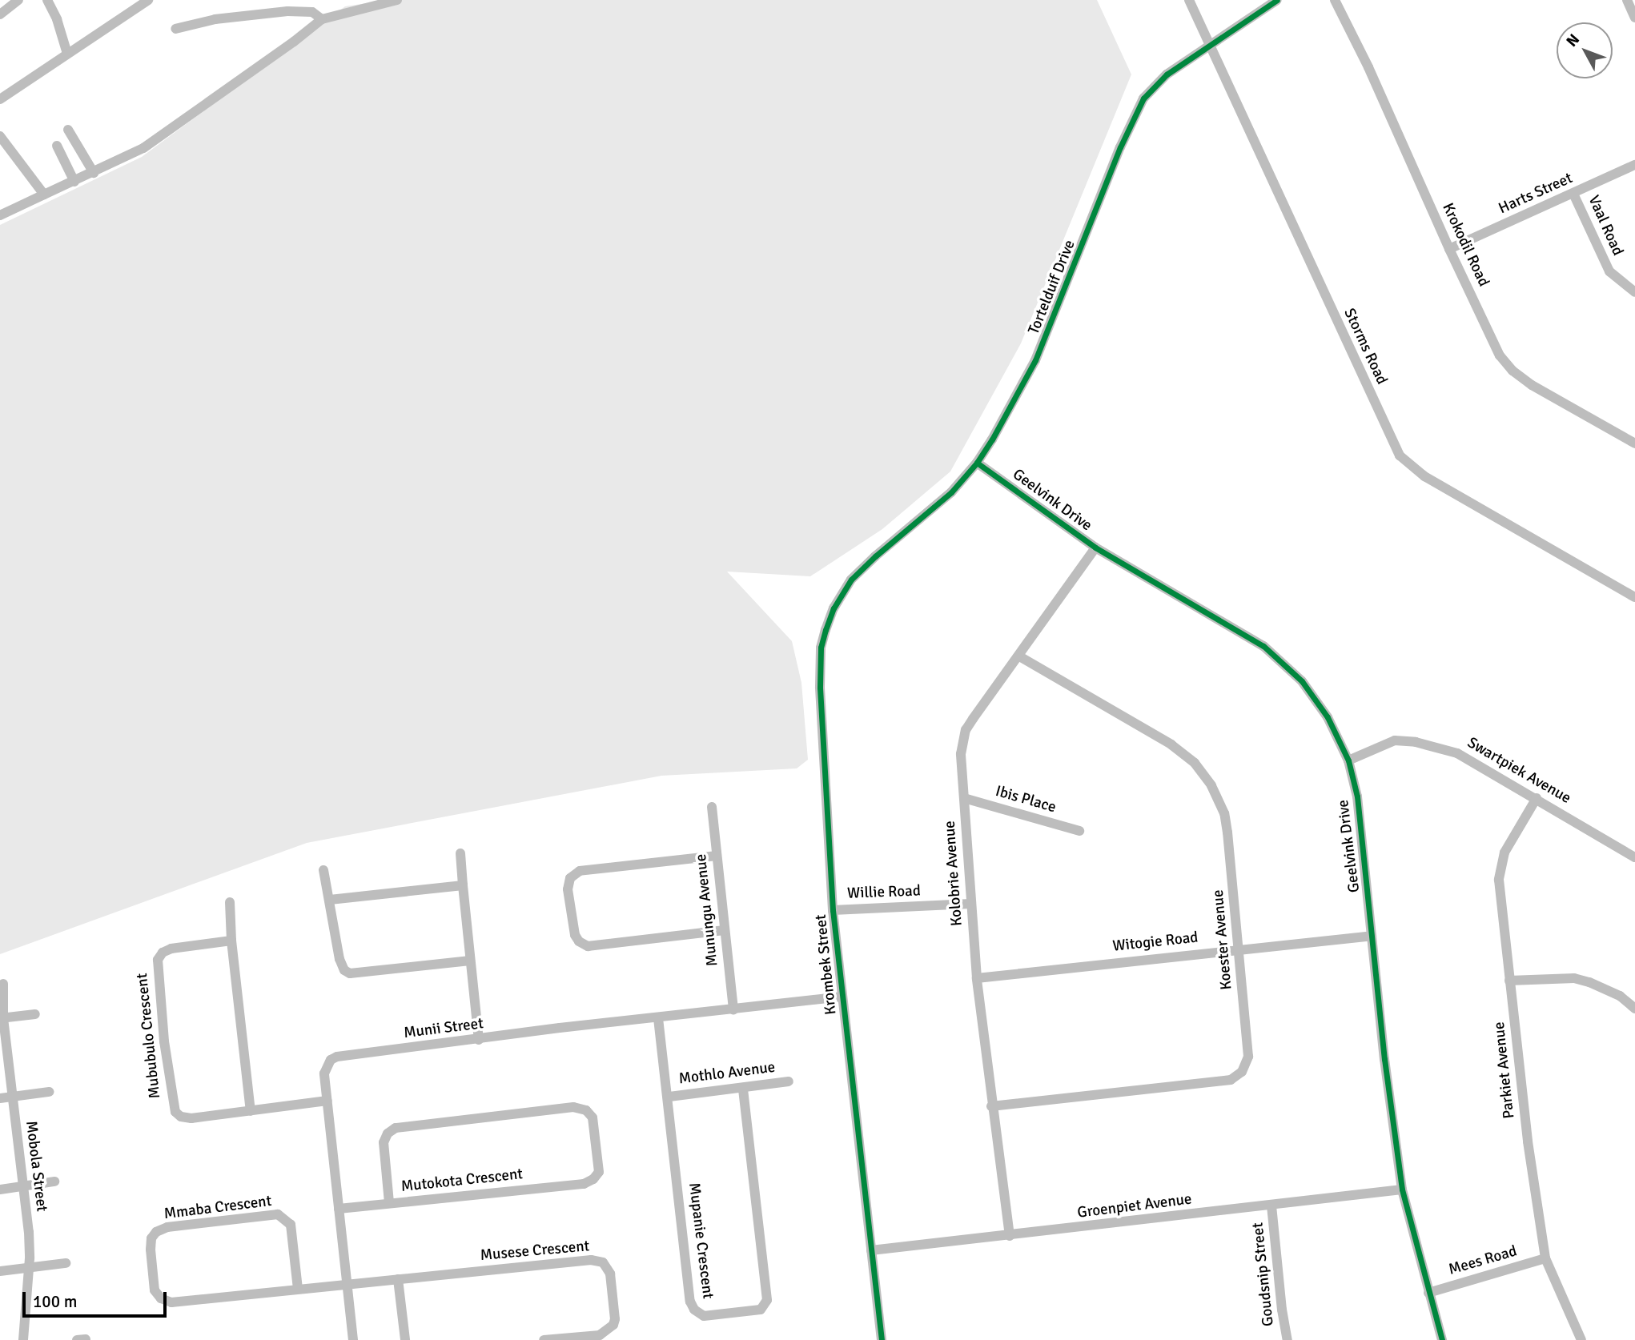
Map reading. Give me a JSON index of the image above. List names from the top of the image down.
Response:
{
  "streets": {
    "street": [
      "Harts Street",
      "Vaal Road",
      "Krokodil Road",
      "Tortelduif Drive",
      "Storms Road",
      "Geelvink Drive",
      "Swartpiek Avenue",
      "Ibis Place",
      "Kolobrie Avenue",
      "Willie Road",
      "Munungu Avenue",
      "Koester Avenue",
      "Witogie Road",
      "Krombek Street",
      "Munii Street",
      "Mububulo Crescent",
      "Parkiet Avenue",
      "Mothlo Avenue",
      "Mobola Street",
      "Mutokota Crescent",
      "Groenpiet Avenue",
      "Mmaba Crescent",
      "Mupanie Crescent",
      "Musese Crescent",
      "Mees Road",
      "Goudsnip Street"
    ]
  },
  "crossings": [
    ["Harts Street", "Vaal Road"],
    ["Harts Street", "Krokodil Road"],
    ["Tortelduif Drive", "Storms Road"],
    ["Tortelduif Drive", "Geelvink Drive"],
    ["Tortelduif Drive", "Krombek Street"],
    ["Geelvink Drive", "Swartpiek Avenue"],
    ["Geelvink Drive", "Kolobrie Avenue"],
    ["Geelvink Drive", "Witogie Road"],
    ["Geelvink Drive", "Groenpiet Avenue"],
    ["Geelvink Drive", "Mees Road"],
    ["Swartpiek Avenue", "Parkiet Avenue"],
    ["Ibis Place", "Kolobrie Avenue"],
    ["Kolobrie Avenue", "Willie Road"],
    ["Kolobrie Avenue", "Koester Avenue"],
    ["Kolobrie Avenue", "Witogie Road"],
    ["Kolobrie Avenue", "Groenpiet Avenue"],
    ["Willie Road", "Krombek Street"],
    ["Munungu Avenue", "Munii Street"],
    ["Koester Avenue", "Witogie Road"],
    ["Krombek Street", "Munii Street"],
    ["Krombek Street", "Groenpiet Avenue"],
    ["Munii Street", "Mububulo Crescent"],
    ["Munii Street", "Mutokota Crescent"],
    ["Munii Street", "Mmaba Crescent"],
    ["Munii Street", "Mupanie Crescent"],
    ["Munii Street", "Musese Crescent"],
    ["Parkiet Avenue", "Mees Road"],
    ["Mothlo Avenue", "Mupanie Crescent"],
    ["Groenpiet Avenue", "Goudsnip Street"],
    ["Mmaba Crescent", "Musese Crescent"]
  ],
  "scale_bar": "100 m",
  "north": "top left"
}
